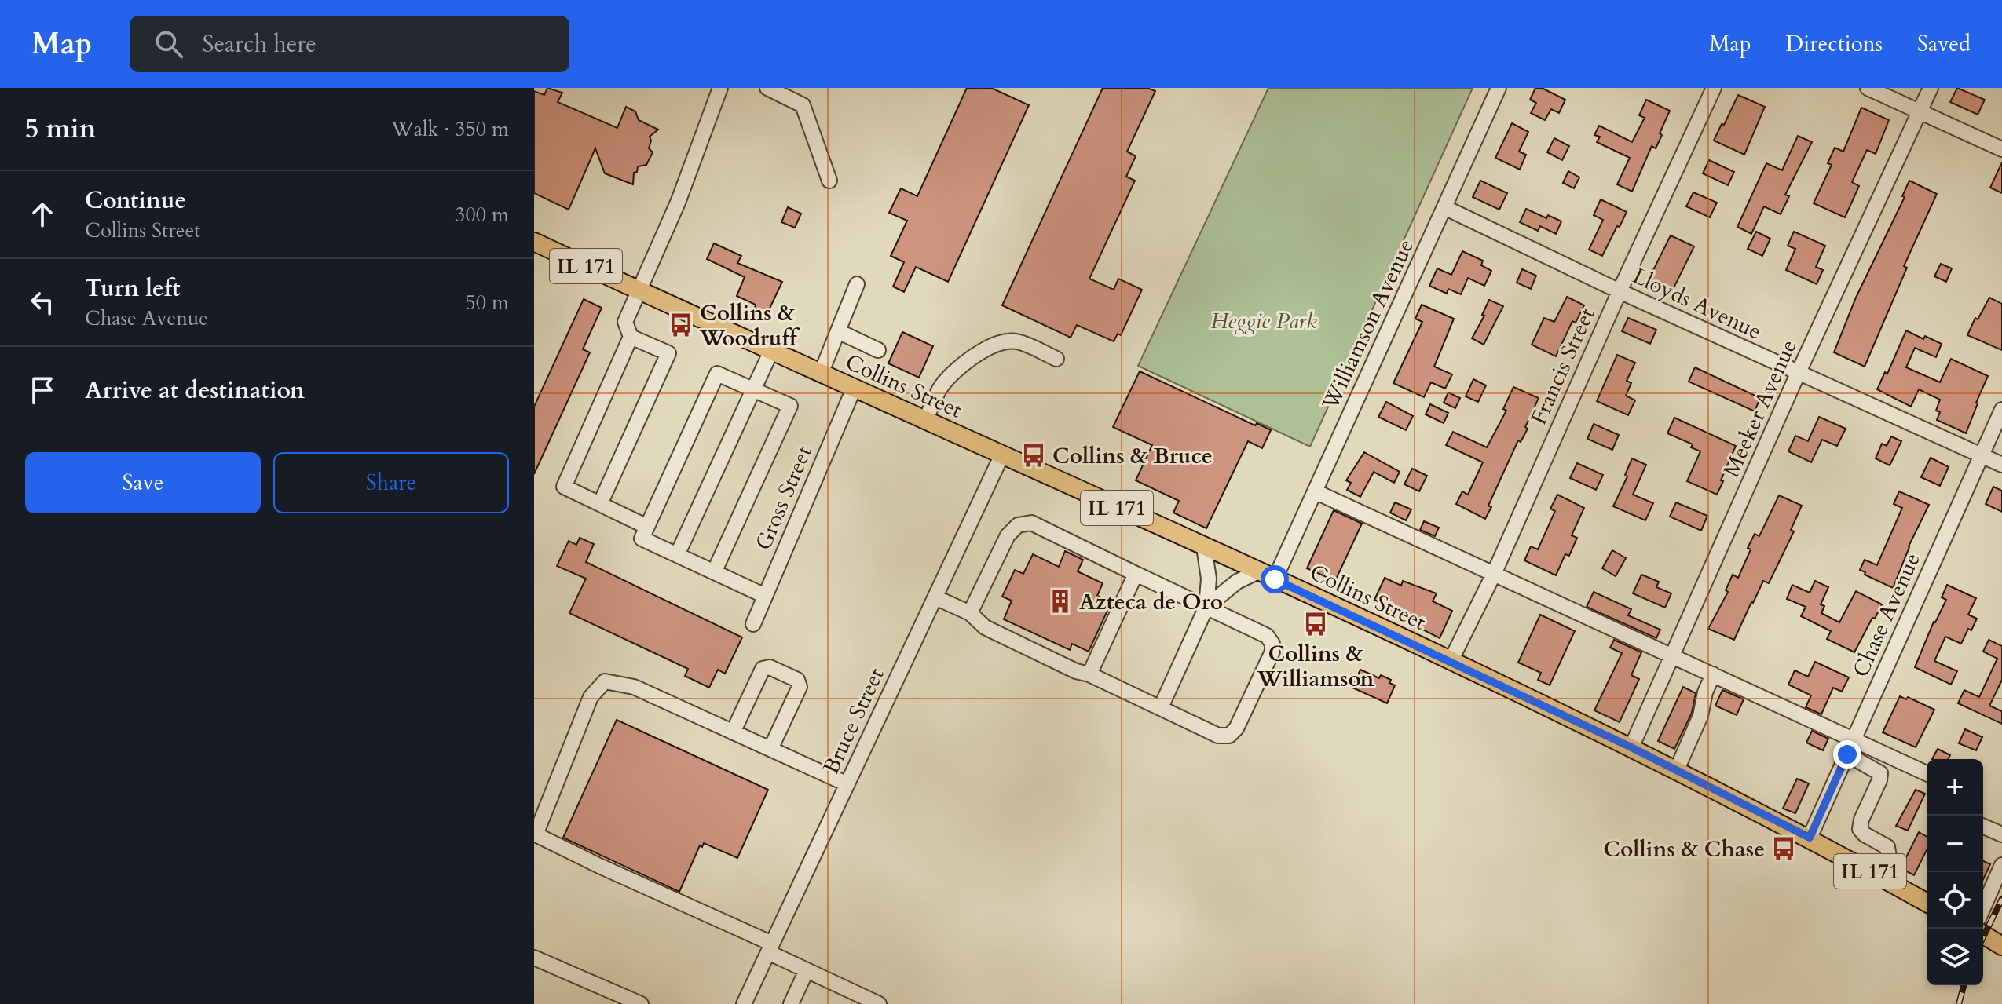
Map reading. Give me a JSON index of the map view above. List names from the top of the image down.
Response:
{
  "streets": {
    "main road": ["IL 171", "Collins Street"],
    "street": [
      "Lloyds Avenue",
      "Williamson Avenue",
      "Francis Street",
      "Meeker Avenue",
      "Gross Street",
      "Chase Avenue",
      "Bruce Street"
    ]
  },
  "crossings": [
    ["Lloyds Avenue", "Williamson Avenue"],
    ["Lloyds Avenue", "Francis Street"],
    ["Lloyds Avenue", "Meeker Avenue"],
    ["Lloyds Avenue", "Chase Avenue"],
    ["Williamson Avenue", "Collins Street"],
    ["Francis Street", "Collins Street"],
    ["Collins Street", "Meeker Avenue"],
    ["Collins Street", "Gross Street"],
    ["Collins Street", "Chase Avenue"],
    ["Collins Street", "Bruce Street"]
  ],
  "parks": ["Heggie Park"],
  "places": {
    "bus stop": [
      "Collins & Woodruff",
      "Collins & Bruce",
      "Collins & Williamson",
      "Collins & Chase"
    ],
    "building": ["Azteca de Oro"]
  },
  "page": {
    "header": "Map",
    "search": "Search here",
    "nav": ["Map", "Directions", "Saved"],
    "heading": ["5 min", "Walk · 350 m"],
    "list": [
      ["Continue", "Collins Street", "300 m"],
      ["Turn left", "Chase Avenue", "50 m"],
      "Arrive at destination"
    ],
    "buttons": ["Save", "Share"],
    "map_buttons": ["+", "−"]
  }
}
